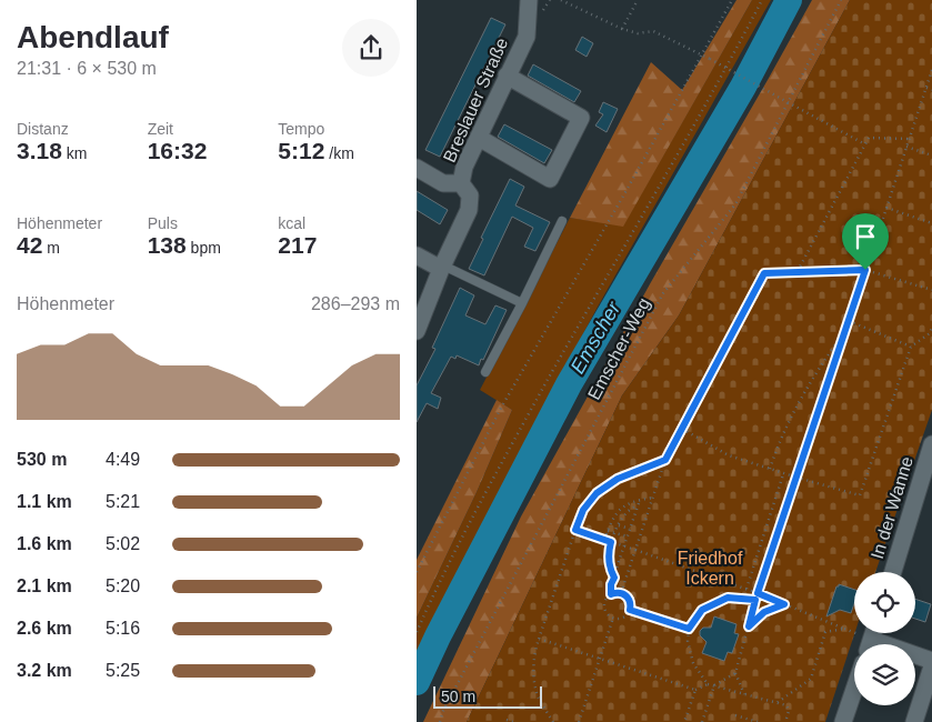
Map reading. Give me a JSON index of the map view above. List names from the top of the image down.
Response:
{
  "streets": {
    "street": ["Breslauer Straße", "In der Wanne"],
    "path": ["Emscher-Weg"]
  },
  "water": ["Emscher"],
  "parks": ["Friedhof Ickern"],
  "scale_bar": "50 m",
  "page": {
    "heading": ["Abendlauf", "21:31 · 6 × 530 m"],
    "stats": [
      ["Distanz", "3.18 km"],
      ["Zeit", "16:32"],
      ["Tempo", "5:12 /km"],
      ["Höhenmeter", "42 m"],
      ["Puls", "138 bpm"],
      ["kcal", "217"]
    ],
    "chart": ["Höhenmeter", "286–293 m"],
    "list": [
      {
        "name": "530 m",
        "note": "4:49"
      },
      {
        "name": "1.1 km",
        "note": "5:21"
      },
      {
        "name": "1.6 km",
        "note": "5:02"
      },
      {
        "name": "2.1 km",
        "note": "5:20"
      },
      {
        "name": "2.6 km",
        "note": "5:16"
      },
      {
        "name": "3.2 km",
        "note": "5:25"
      }
    ],
    "scale": "50 m"
  }
}
